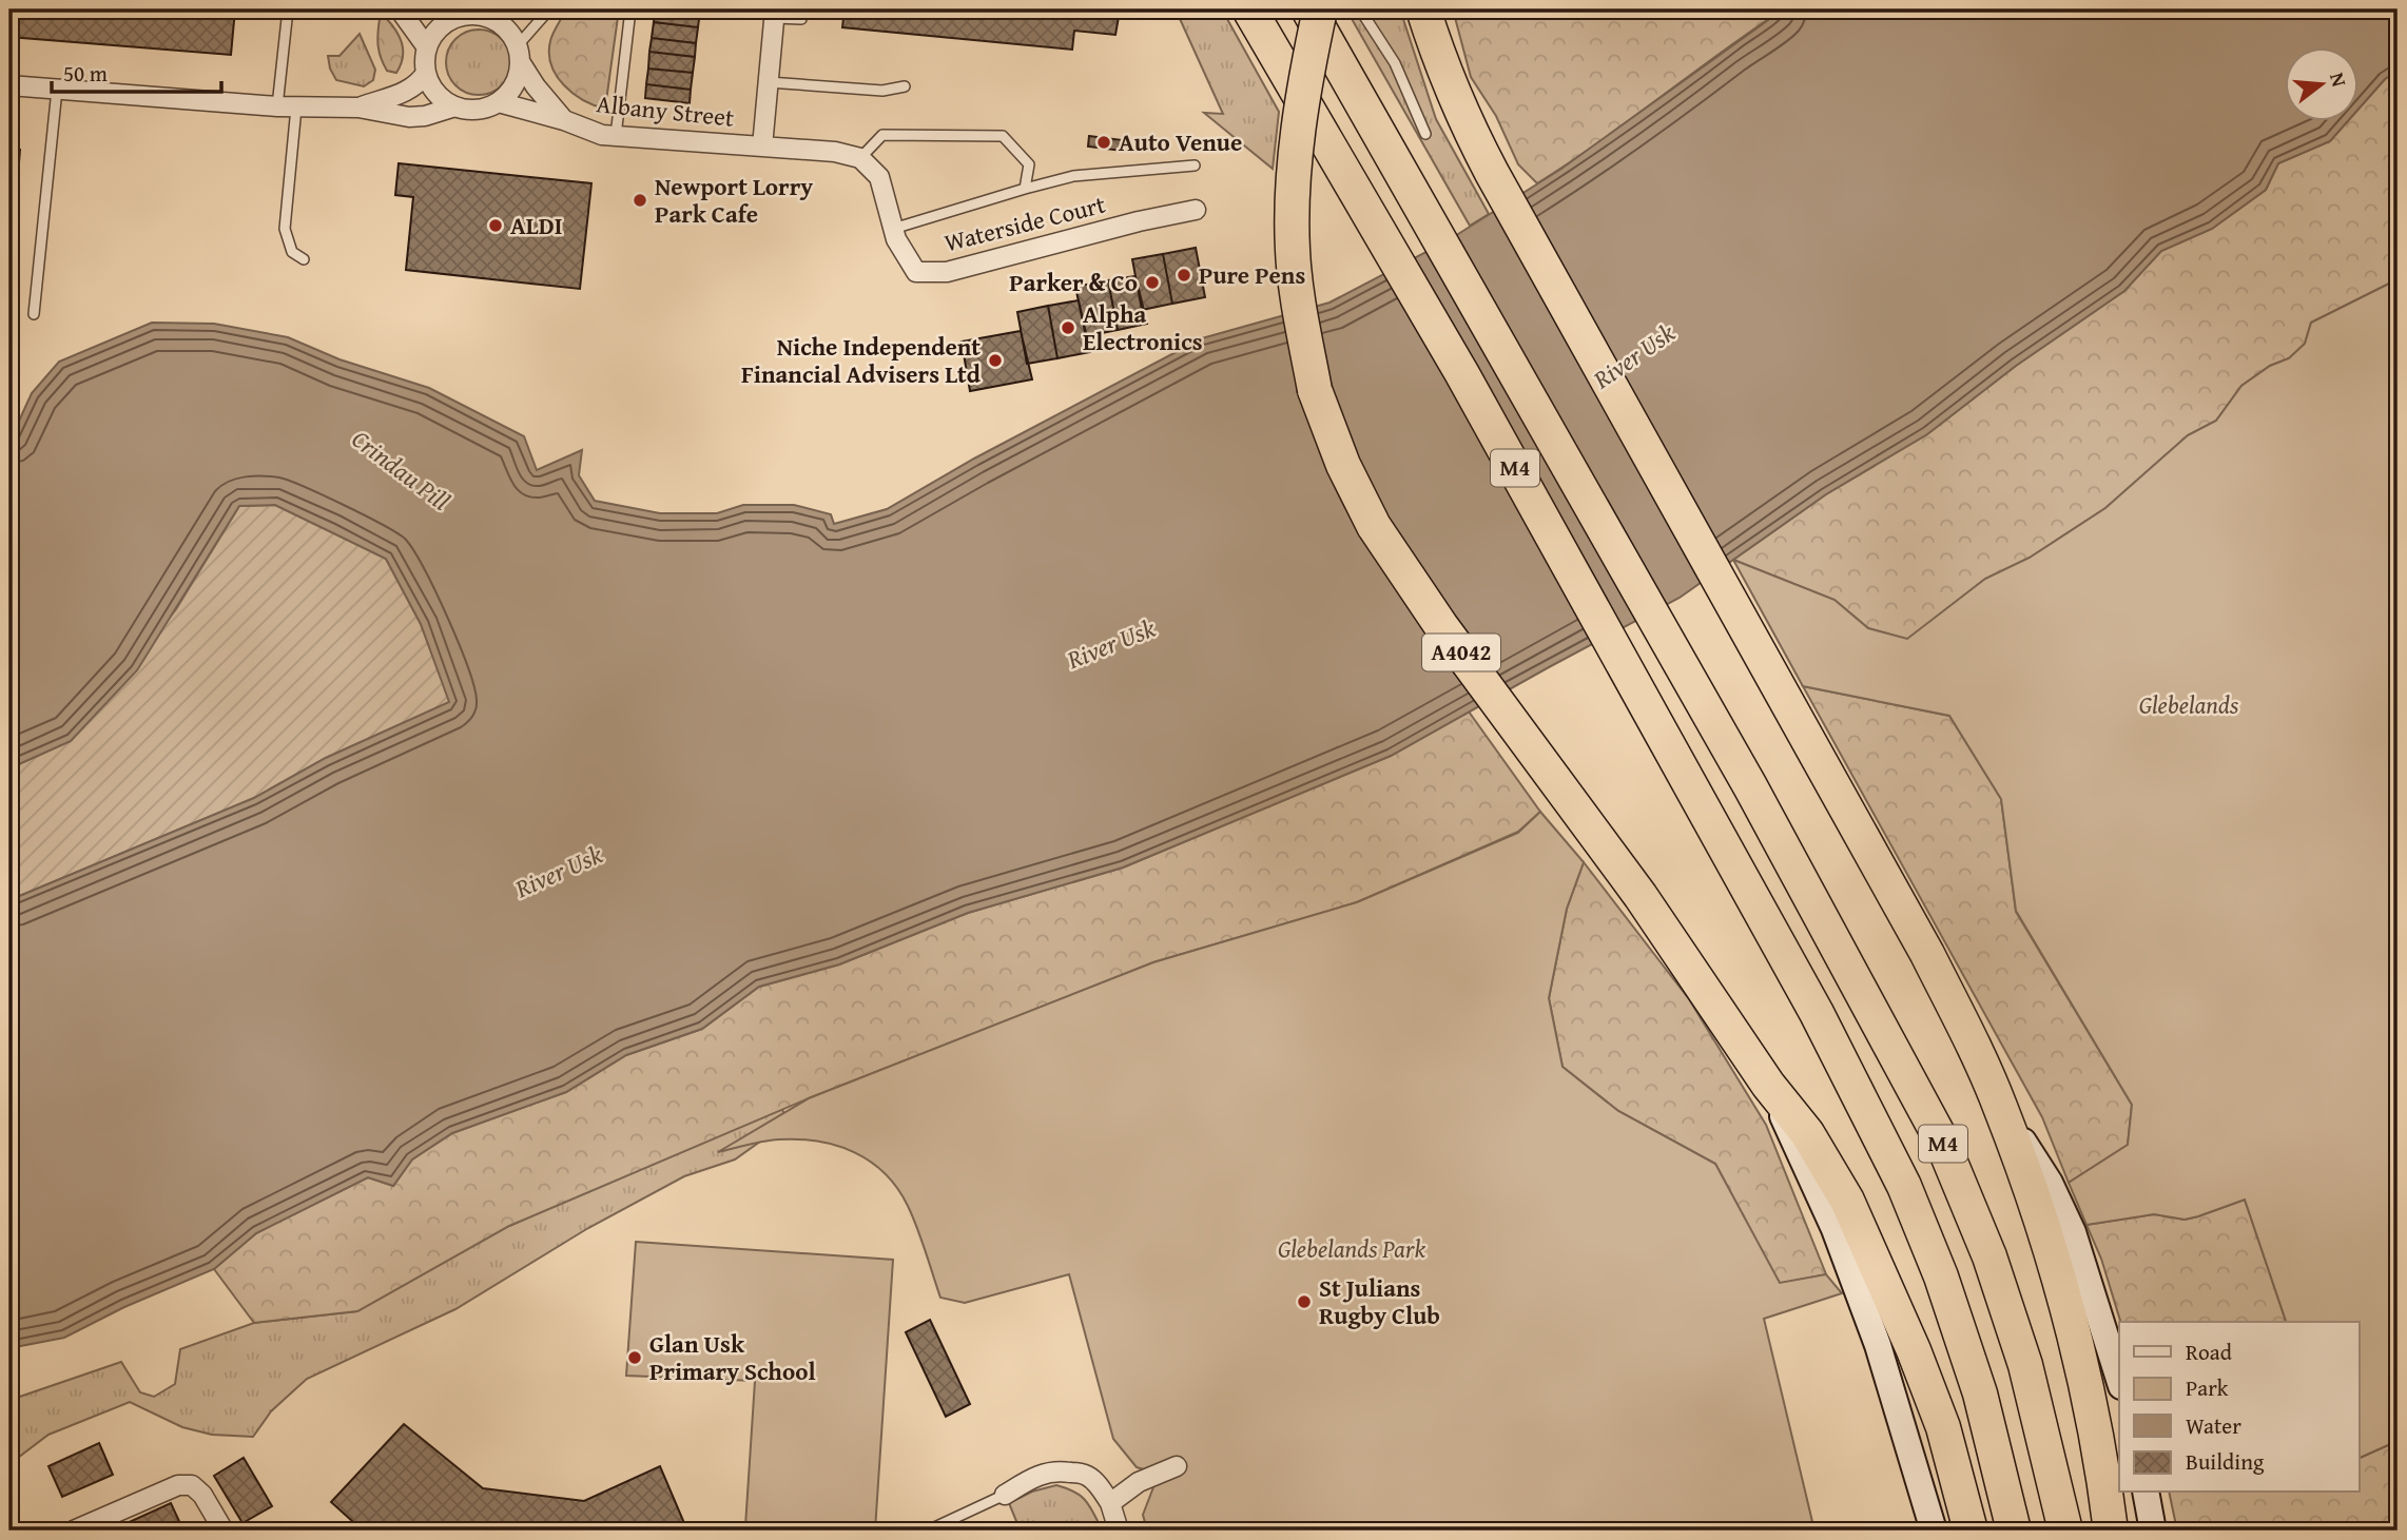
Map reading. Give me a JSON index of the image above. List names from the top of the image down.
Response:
{
  "streets": {
    "highway": ["M4", "A4042"],
    "street": ["Albany Street", "Waterside Court"]
  },
  "water": ["River Usk", "Crindau Pill"],
  "parks": ["Glebelands", "Glebelands Park"],
  "places": [
    "Auto Venue",
    "Newport Lorry Park Cafe",
    "ALDI",
    "Pure Pens",
    "Parker & Co",
    "Alpha Electronics",
    "Niche Independent Financial Advisers Ltd",
    "St Julians Rugby Club",
    "Glan Usk Primary School"
  ],
  "legend": [
    "Road",
    "Park",
    "Water",
    "Building"
  ],
  "scale_bar": "50 m",
  "north": "right"
}
